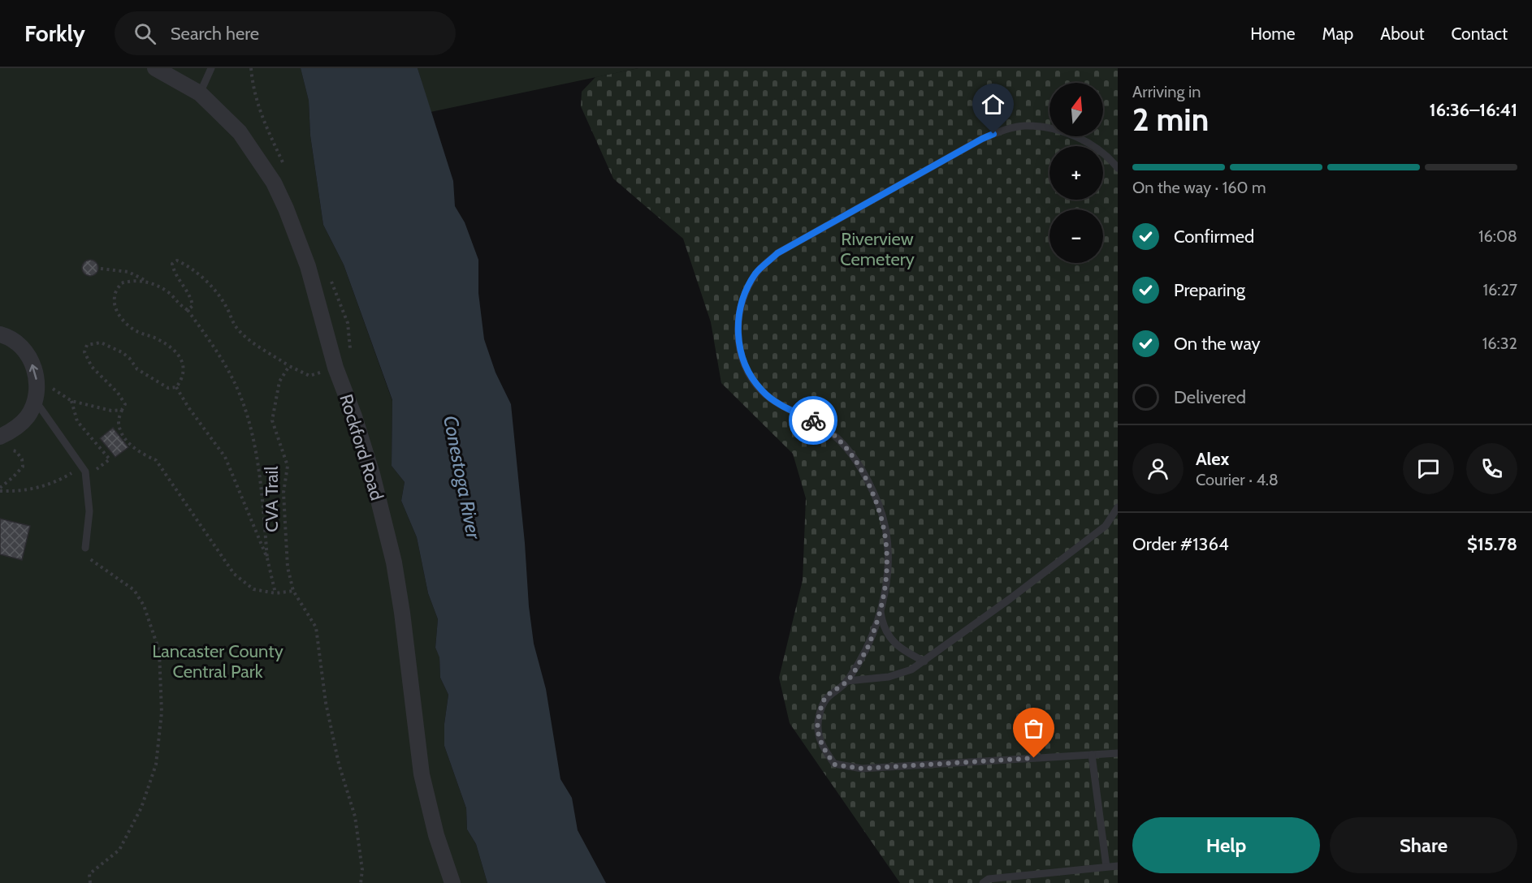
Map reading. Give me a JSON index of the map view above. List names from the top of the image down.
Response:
{
  "streets": {
    "street": ["Rockford Road"],
    "path": ["CVA Trail"]
  },
  "water": ["Conestoga River"],
  "parks": ["Riverview Cemetery", "Lancaster County Central Park"],
  "north": "top",
  "page": {
    "header": "Forkly",
    "search": "Search here",
    "nav": [
      "Home",
      "Map",
      "About",
      "Contact"
    ],
    "heading": ["2 min", "Arriving in", "16:36–16:41"],
    "panel": [
      "Alex",
      "Courier · 4.8",
      "Order #1364",
      "$15.78"
    ],
    "map_buttons": ["+", "−"],
    "bar": "On the way · 160 m",
    "list": [
      ["Confirmed", "16:08"],
      ["Preparing", "16:27"],
      ["On the way", "16:32"],
      "Delivered"
    ],
    "buttons": ["Help", "Share"]
  }
}
